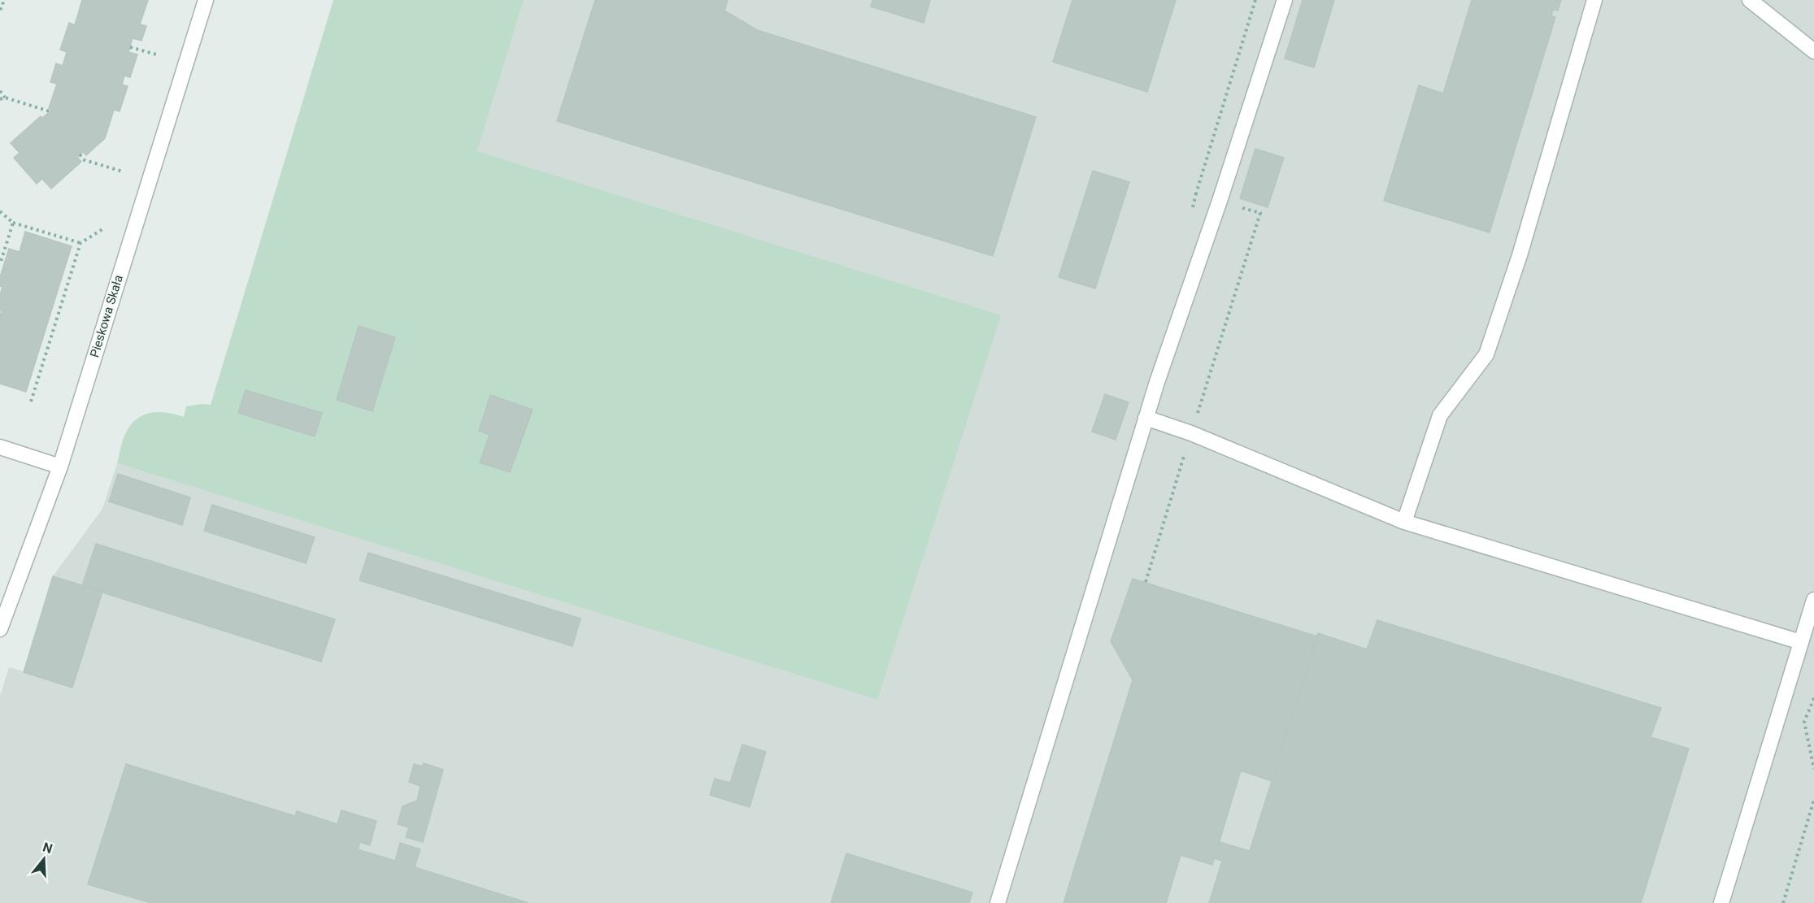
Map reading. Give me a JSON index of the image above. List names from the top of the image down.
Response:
{
  "streets": {
    "street": ["Pieskowa Skała"]
  },
  "north": "top"
}
